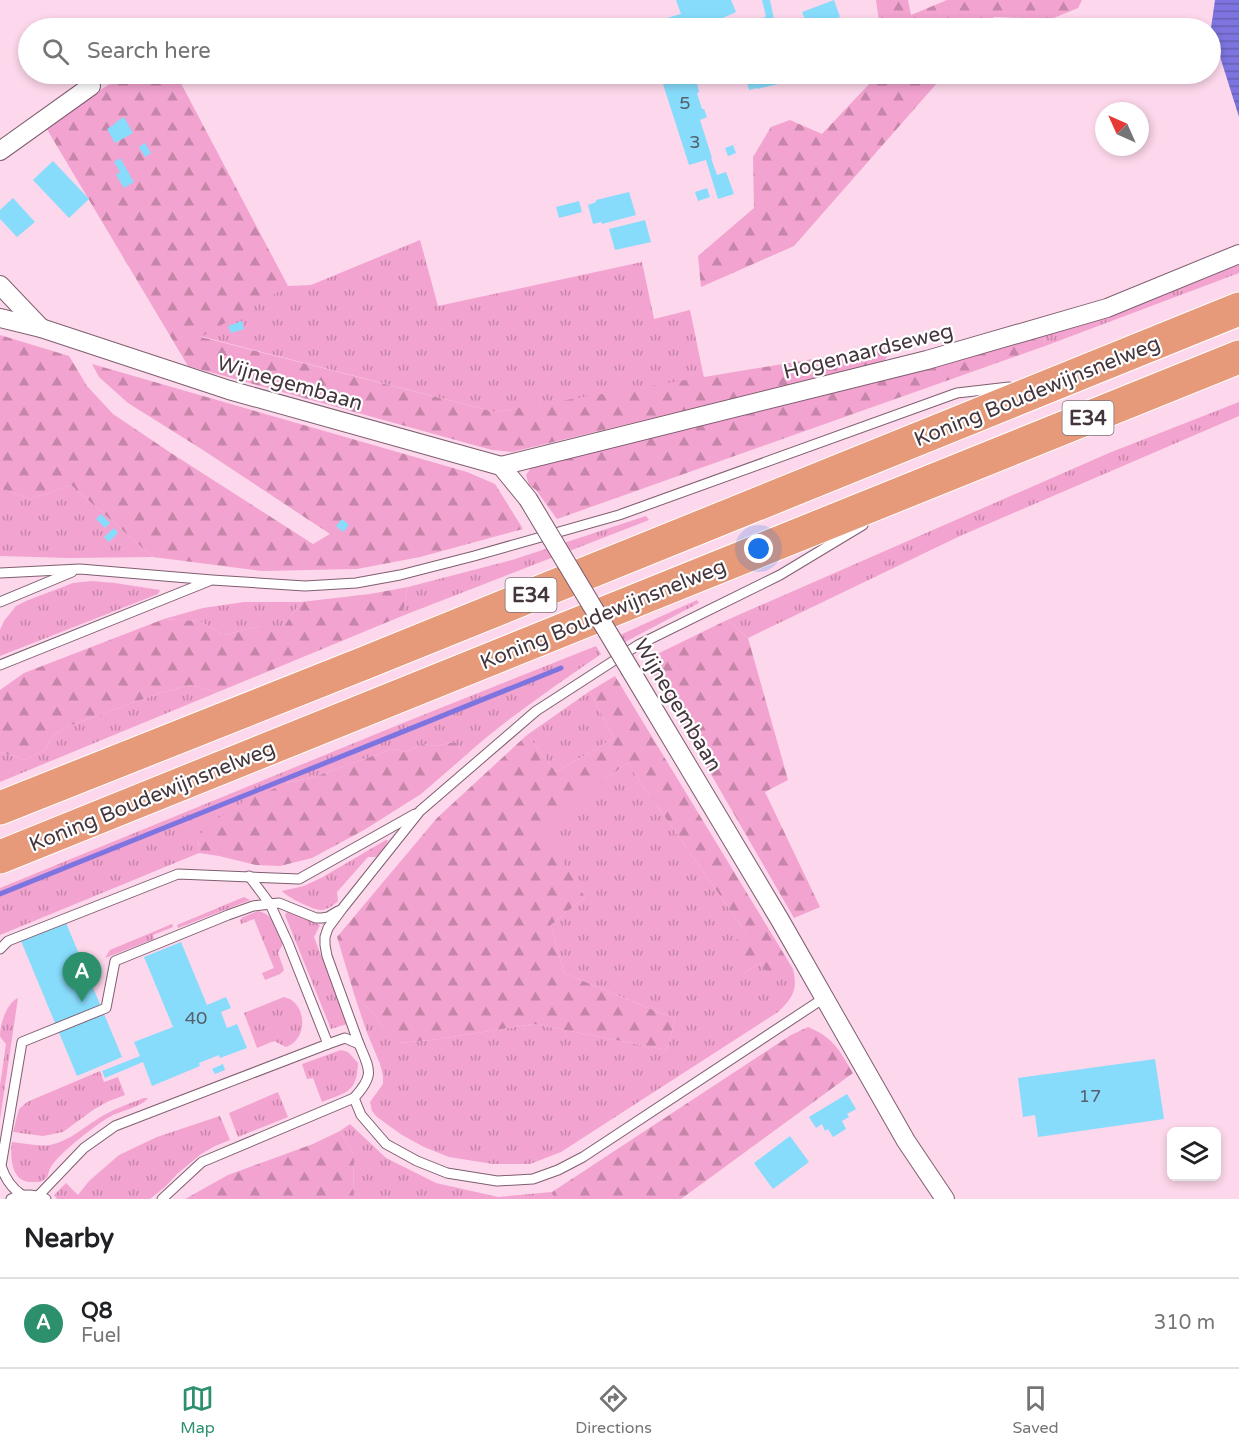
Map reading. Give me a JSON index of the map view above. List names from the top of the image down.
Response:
{
  "streets": {
    "highway": ["Koning Boudewijnsnelweg", "E34"],
    "street": ["Hogenaardseweg", "Wijnegembaan"]
  },
  "crossings": [
    ["Hogenaardseweg", "Wijnegembaan"]
  ],
  "house_numbers": [
    "5",
    "3",
    "40",
    "17"
  ],
  "north": "top left",
  "page": {
    "search": "Search here",
    "pins": "A",
    "heading": "Nearby",
    "list": [
      {
        "mark": "A",
        "name": "Q8",
        "note": "Fuel",
        "value": "310 m"
      }
    ],
    "nav": ["Map", "Directions", "Saved"]
  }
}
